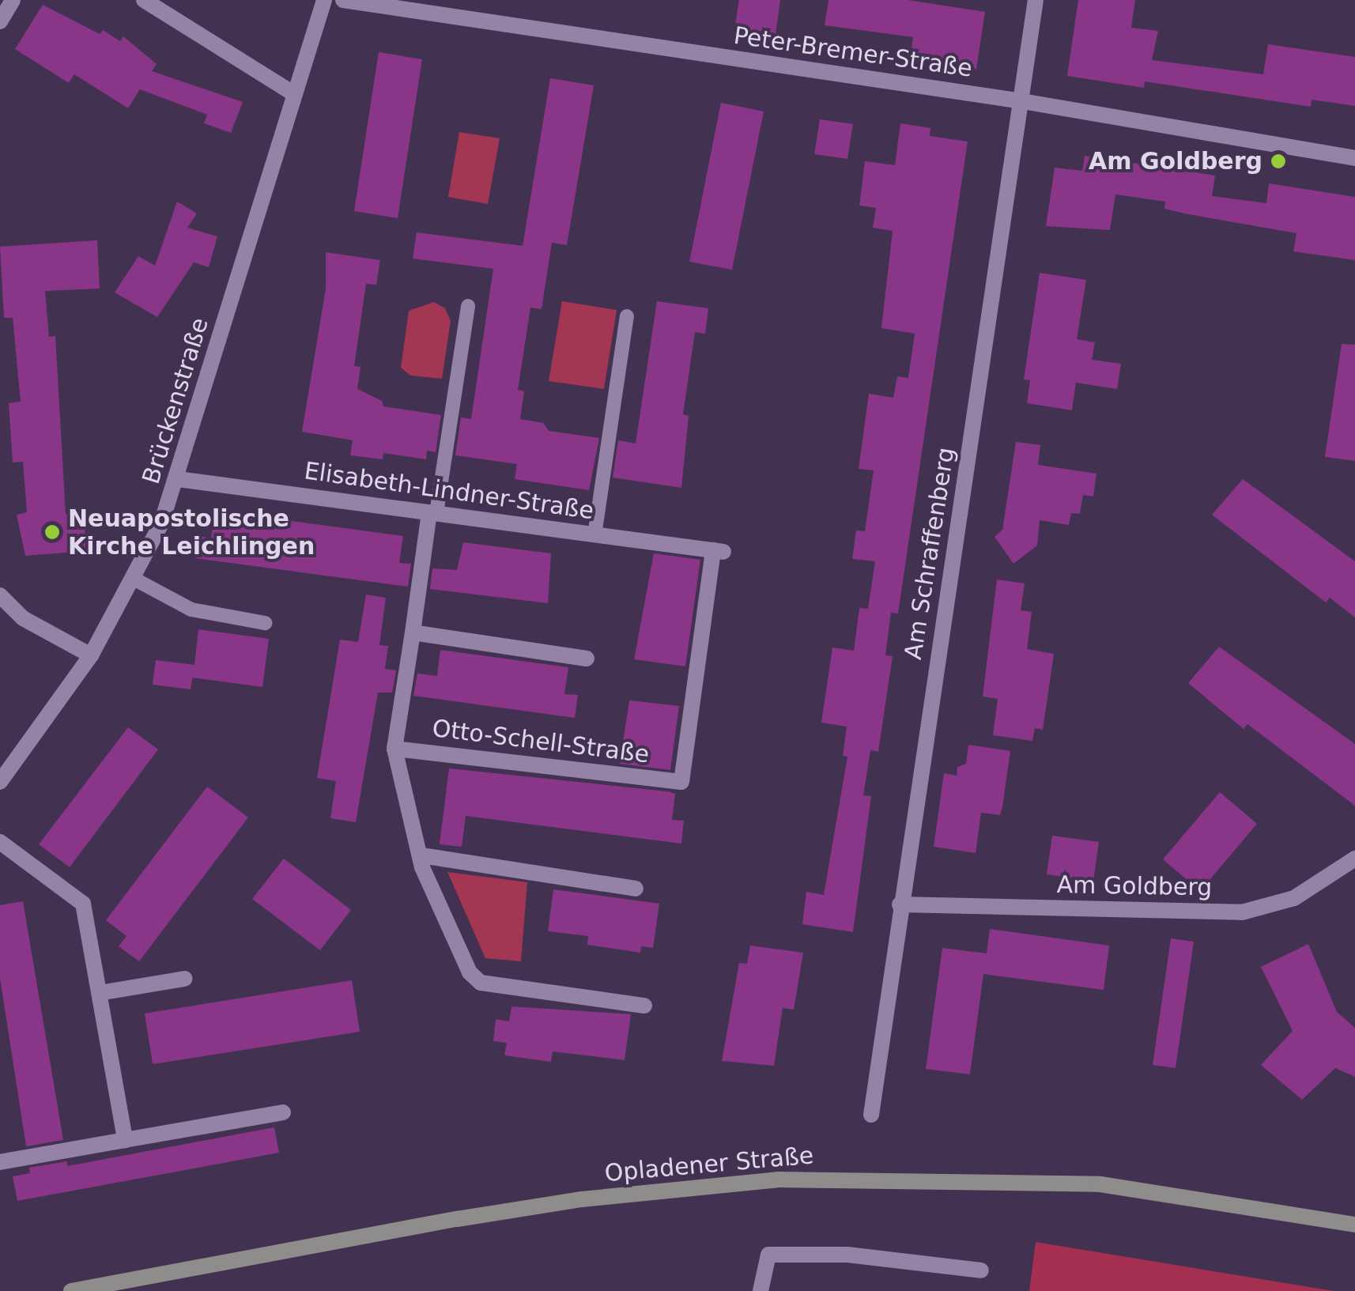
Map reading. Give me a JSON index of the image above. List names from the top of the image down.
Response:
{
  "streets": {
    "main road": ["Opladener Straße"],
    "street": [
      "Peter-Bremer-Straße",
      "Brückenstraße",
      "Elisabeth-Lindner-Straße",
      "Am Schraffenberg",
      "Otto-Schell-Straße",
      "Am Goldberg"
    ]
  },
  "crossings": [
    ["Peter-Bremer-Straße", "Am Schraffenberg"],
    ["Brückenstraße", "Elisabeth-Lindner-Straße"],
    ["Elisabeth-Lindner-Straße", "Otto-Schell-Straße"],
    ["Am Schraffenberg", "Am Goldberg"]
  ],
  "places": ["Am Goldberg", "Neuapostolische Kirche Leichlingen"]
}
